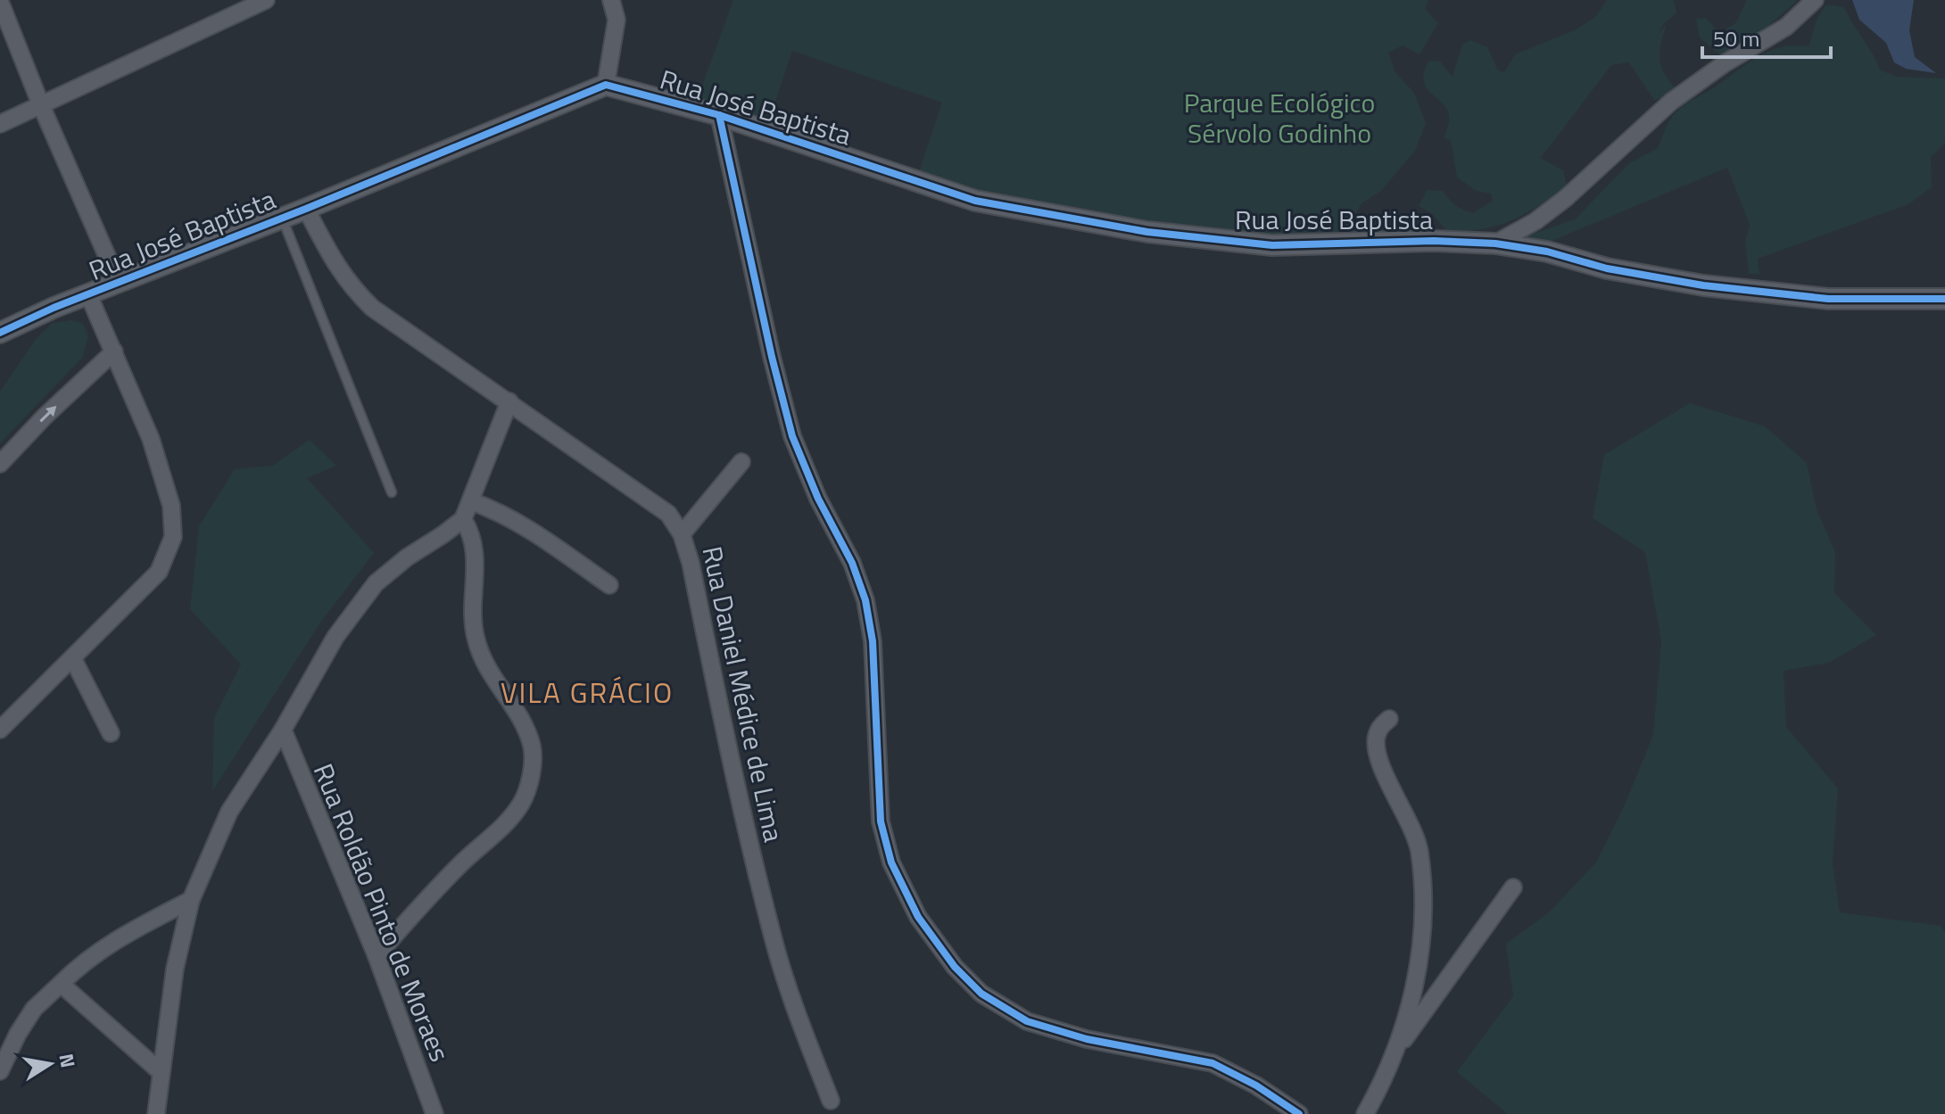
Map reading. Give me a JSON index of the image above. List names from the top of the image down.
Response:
{
  "streets": {
    "street": ["Rua José Baptista", "Rua Daniel Médice de Lima", "Rua Roldão Pinto de Moraes"]
  },
  "crossings": [
    ["Rua José Baptista", "Rua Daniel Médice de Lima"]
  ],
  "districts": ["VILA GRÁCIO"],
  "parks": ["Parque Ecológico Sérvolo Godinho"],
  "scale_bar": "50 m",
  "north": "right"
}
